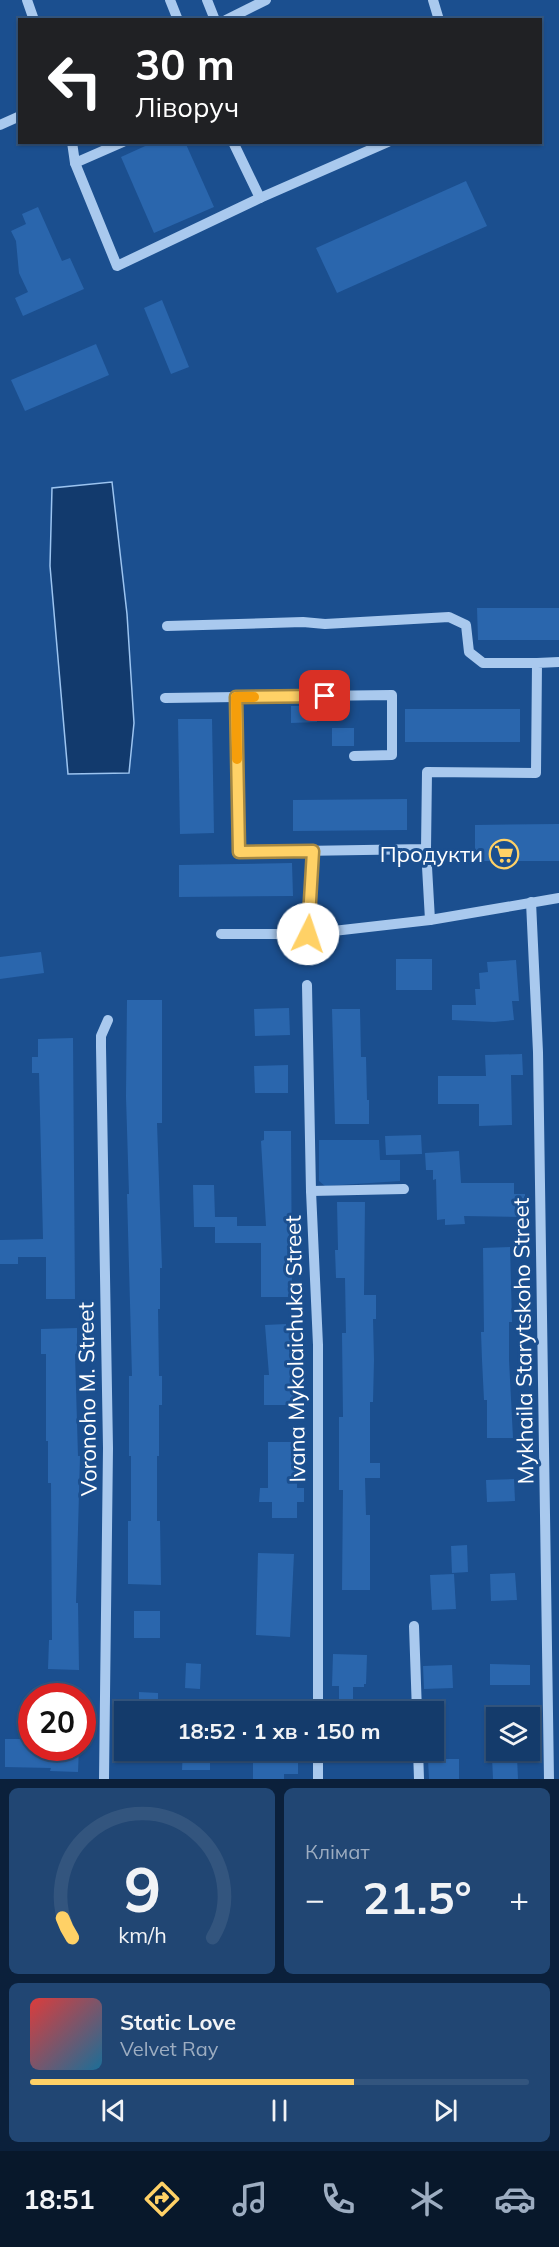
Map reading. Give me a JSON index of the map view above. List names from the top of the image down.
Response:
{
  "streets": {
    "street": ["Mykhaila Starytskoho Street", "Ivana Mykolaichuka Street", "Voronoho M. Street"]
  },
  "places": {
    "supermarket": ["Продукти"]
  },
  "page": {
    "turn": ["30 m", "Ліворуч"],
    "limit": "20",
    "trip": "18:52 · 1 хв · 150 m",
    "tile": "Клімат",
    "heat": ["−", "21.5°", "+"],
    "song": ["Static Love", "Velvet Ray"],
    "tabs": "18:51",
    "gauge": ["9", "km/h"]
  }
}
